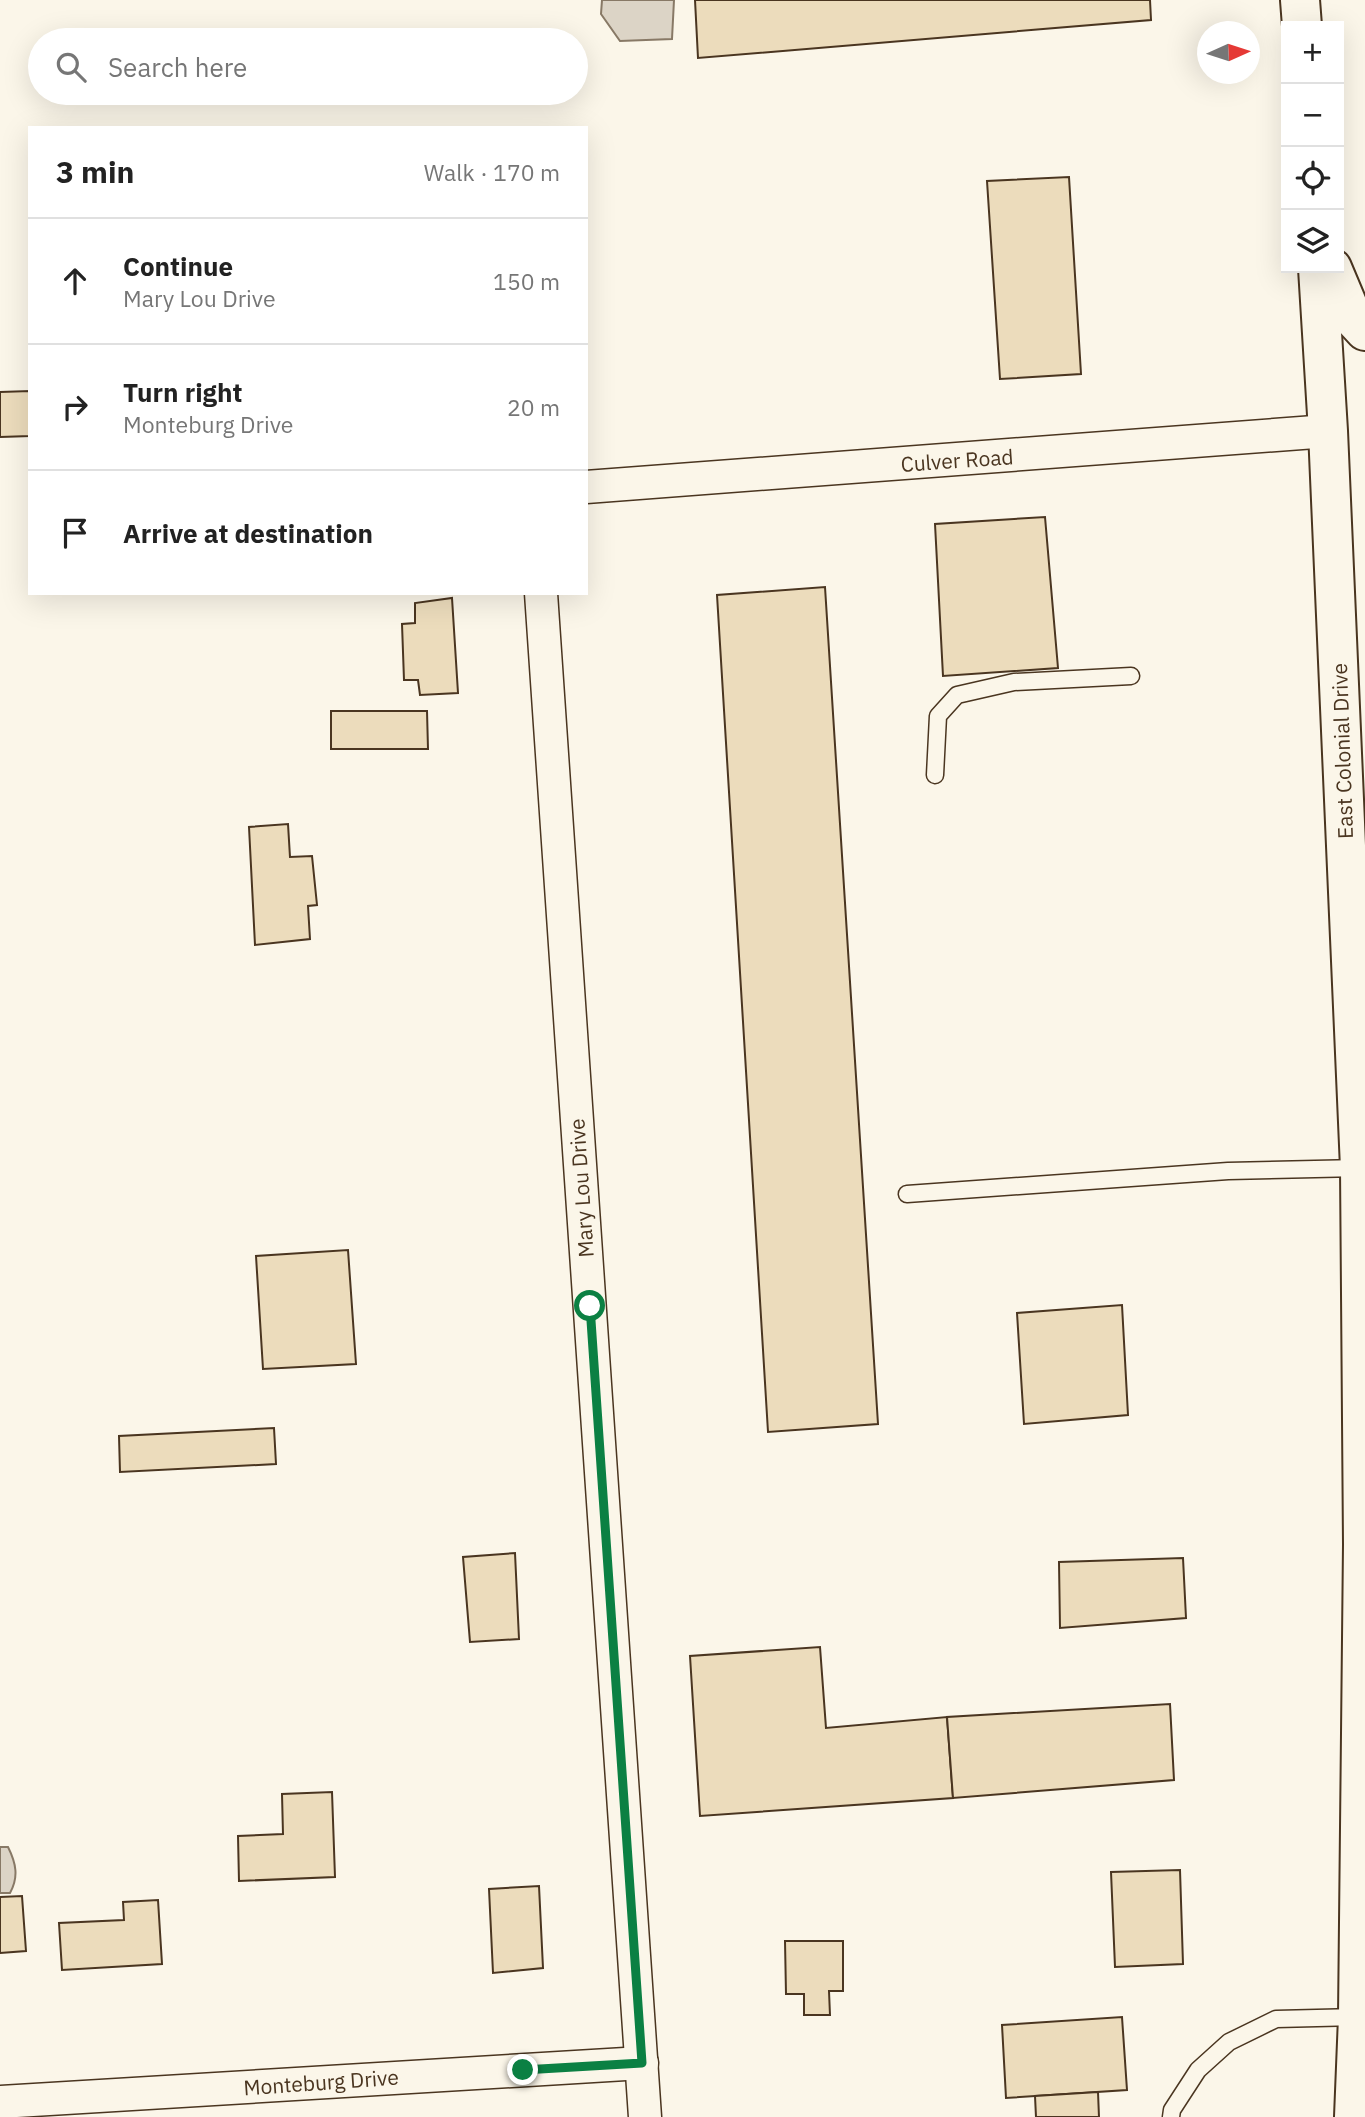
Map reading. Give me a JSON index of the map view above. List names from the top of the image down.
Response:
{
  "streets": {
    "highway": ["East Colonial Drive"],
    "street": ["Culver Road", "Mary Lou Drive", "Monteburg Drive"]
  },
  "crossings": [
    ["Culver Road", "East Colonial Drive"],
    ["Mary Lou Drive", "Monteburg Drive"]
  ],
  "north": "right",
  "page": {
    "map_buttons": ["+", "−"],
    "search": "Search here",
    "heading": ["3 min", "Walk · 170 m"],
    "list": [
      ["Continue", "Mary Lou Drive", "150 m"],
      ["Turn right", "Monteburg Drive", "20 m"],
      "Arrive at destination"
    ]
  }
}
